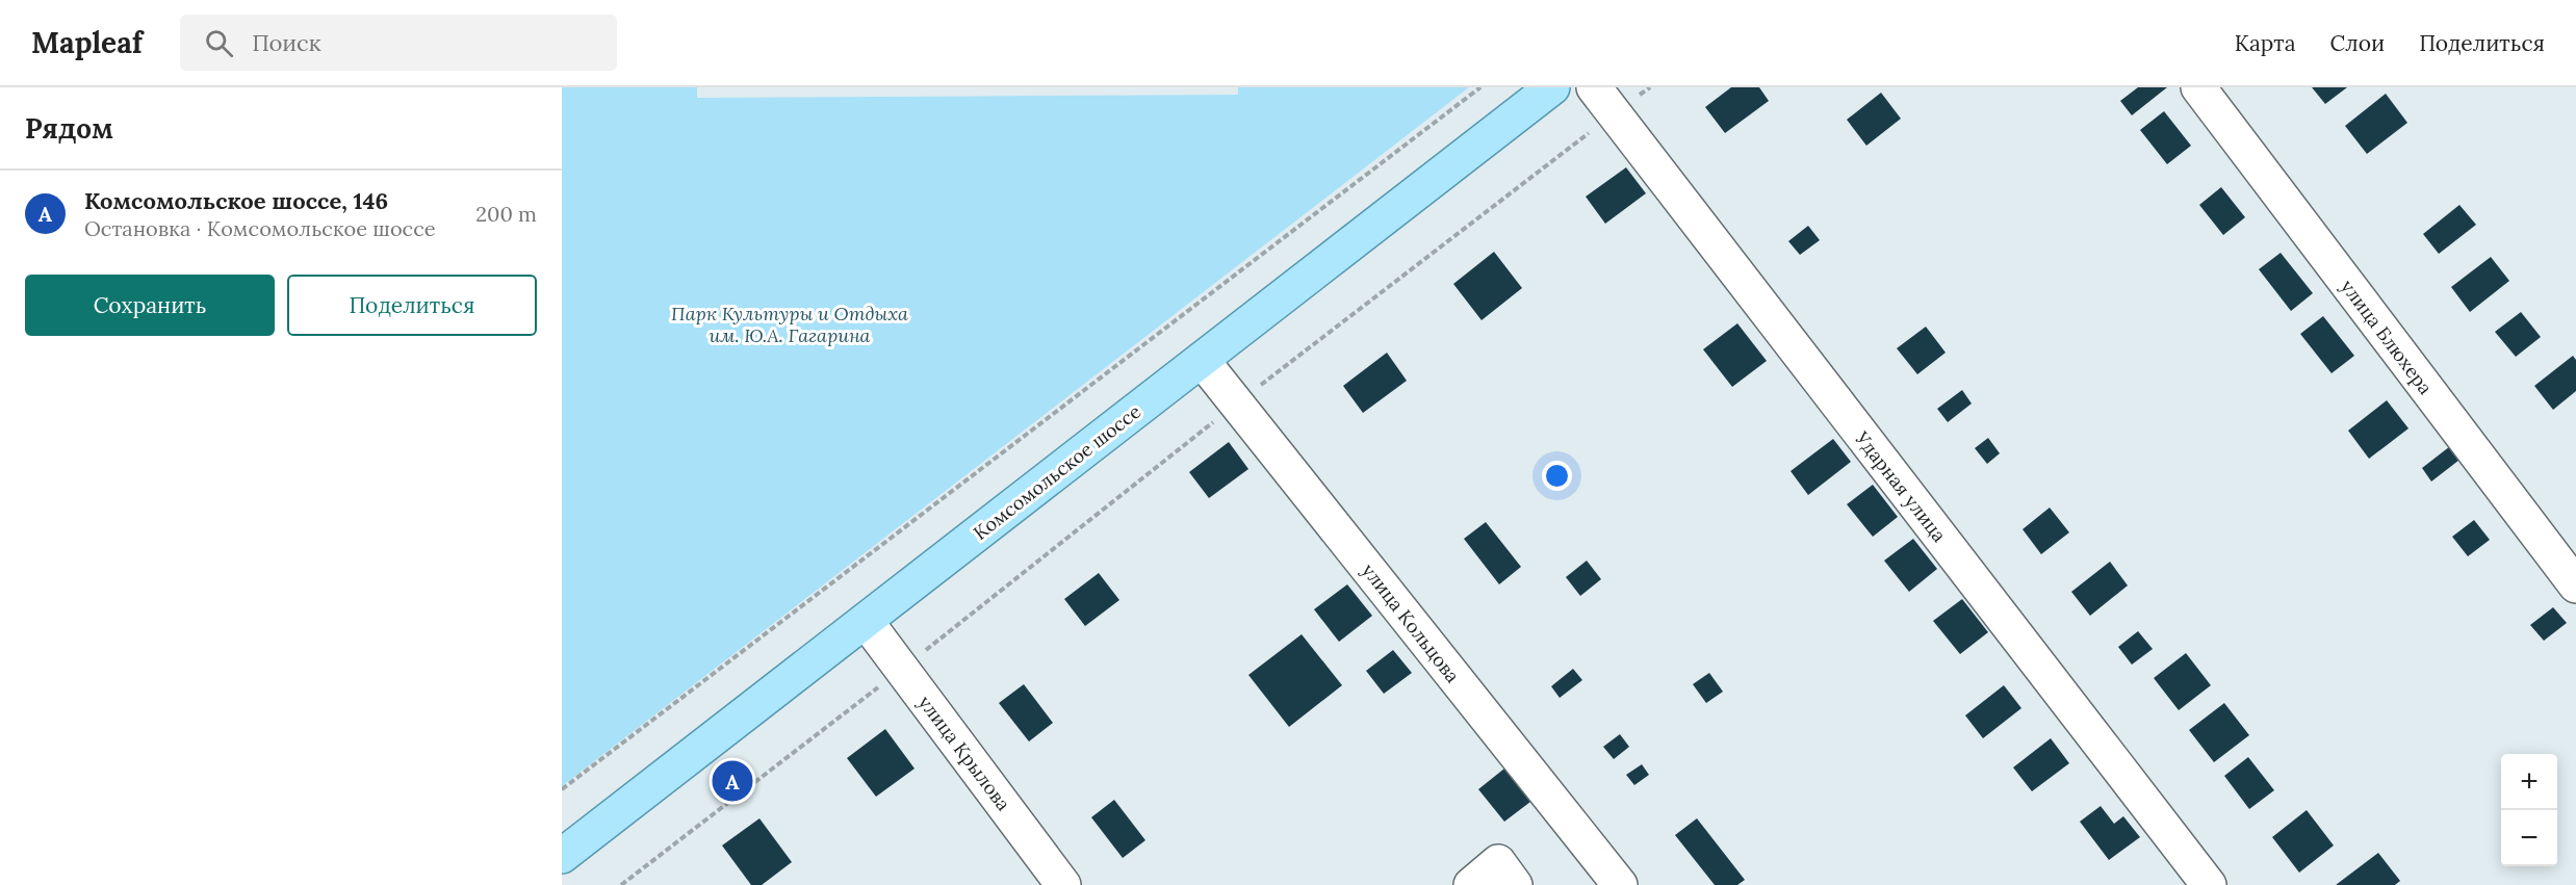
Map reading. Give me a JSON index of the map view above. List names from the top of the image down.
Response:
{
  "streets": {
    "main road": ["Комсомольское шоссе"],
    "street": [
      "улица Блюхера",
      "Ударная улица",
      "улица Кольцова",
      "улица Крылова"
    ]
  },
  "crossings": [
    ["Комсомольское шоссе", "улица Кольцова"],
    ["Комсомольское шоссе", "улица Крылова"]
  ],
  "parks": ["Парк Культуры и Отдыха им. Ю.А. Гагарина"],
  "page": {
    "header": "Mapleaf",
    "search": "Поиск",
    "nav": ["Карта", "Слои", "Поделиться"],
    "heading": "Рядом",
    "list": [
      {
        "mark": "A",
        "name": "Комсомольское шоссе, 146",
        "note": "Остановка · Комсомольское шоссе",
        "value": "200 m"
      }
    ],
    "buttons": ["Сохранить", "Поделиться"],
    "map_buttons": ["+", "−"],
    "pins": "A"
  }
}
